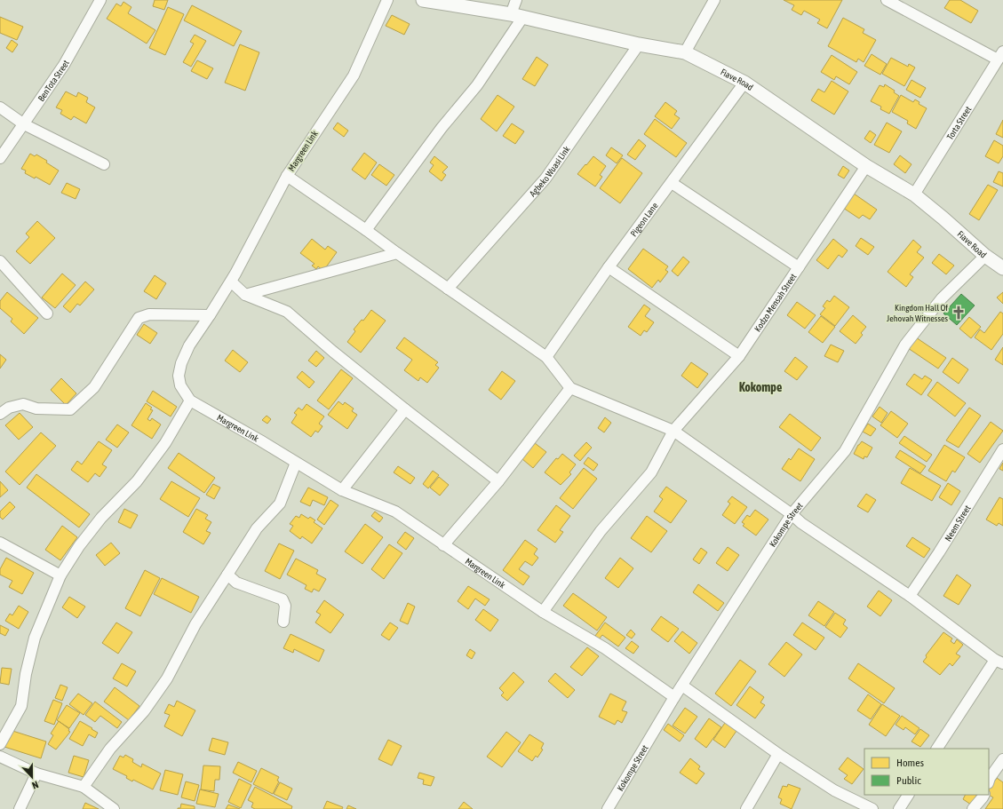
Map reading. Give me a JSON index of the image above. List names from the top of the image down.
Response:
{
  "streets": {
    "street": [
      "Fiave Road",
      "BenTota Street",
      "Torta Street",
      "Margreen Link",
      "Agbeko Wuasi Link",
      "Pigeon Lane",
      "Kodzo Mensah Street",
      "Neem Street",
      "Kokompe Street"
    ]
  },
  "crossings": [
    ["Fiave Road", "Torta Street"],
    ["Fiave Road", "Agbeko Wuasi Link"],
    ["Fiave Road", "Pigeon Lane"],
    ["Fiave Road", "Kodzo Mensah Street"],
    ["Fiave Road", "Kokompe Street"],
    ["Margreen Link", "Kodzo Mensah Street"],
    ["Margreen Link", "Kokompe Street"]
  ],
  "districts": ["Kokompe"],
  "places": {
    "church": ["Kingdom Hall Of Jehovah Witnesses"]
  },
  "legend": ["Homes", "Public"],
  "north": "bottom"
}
